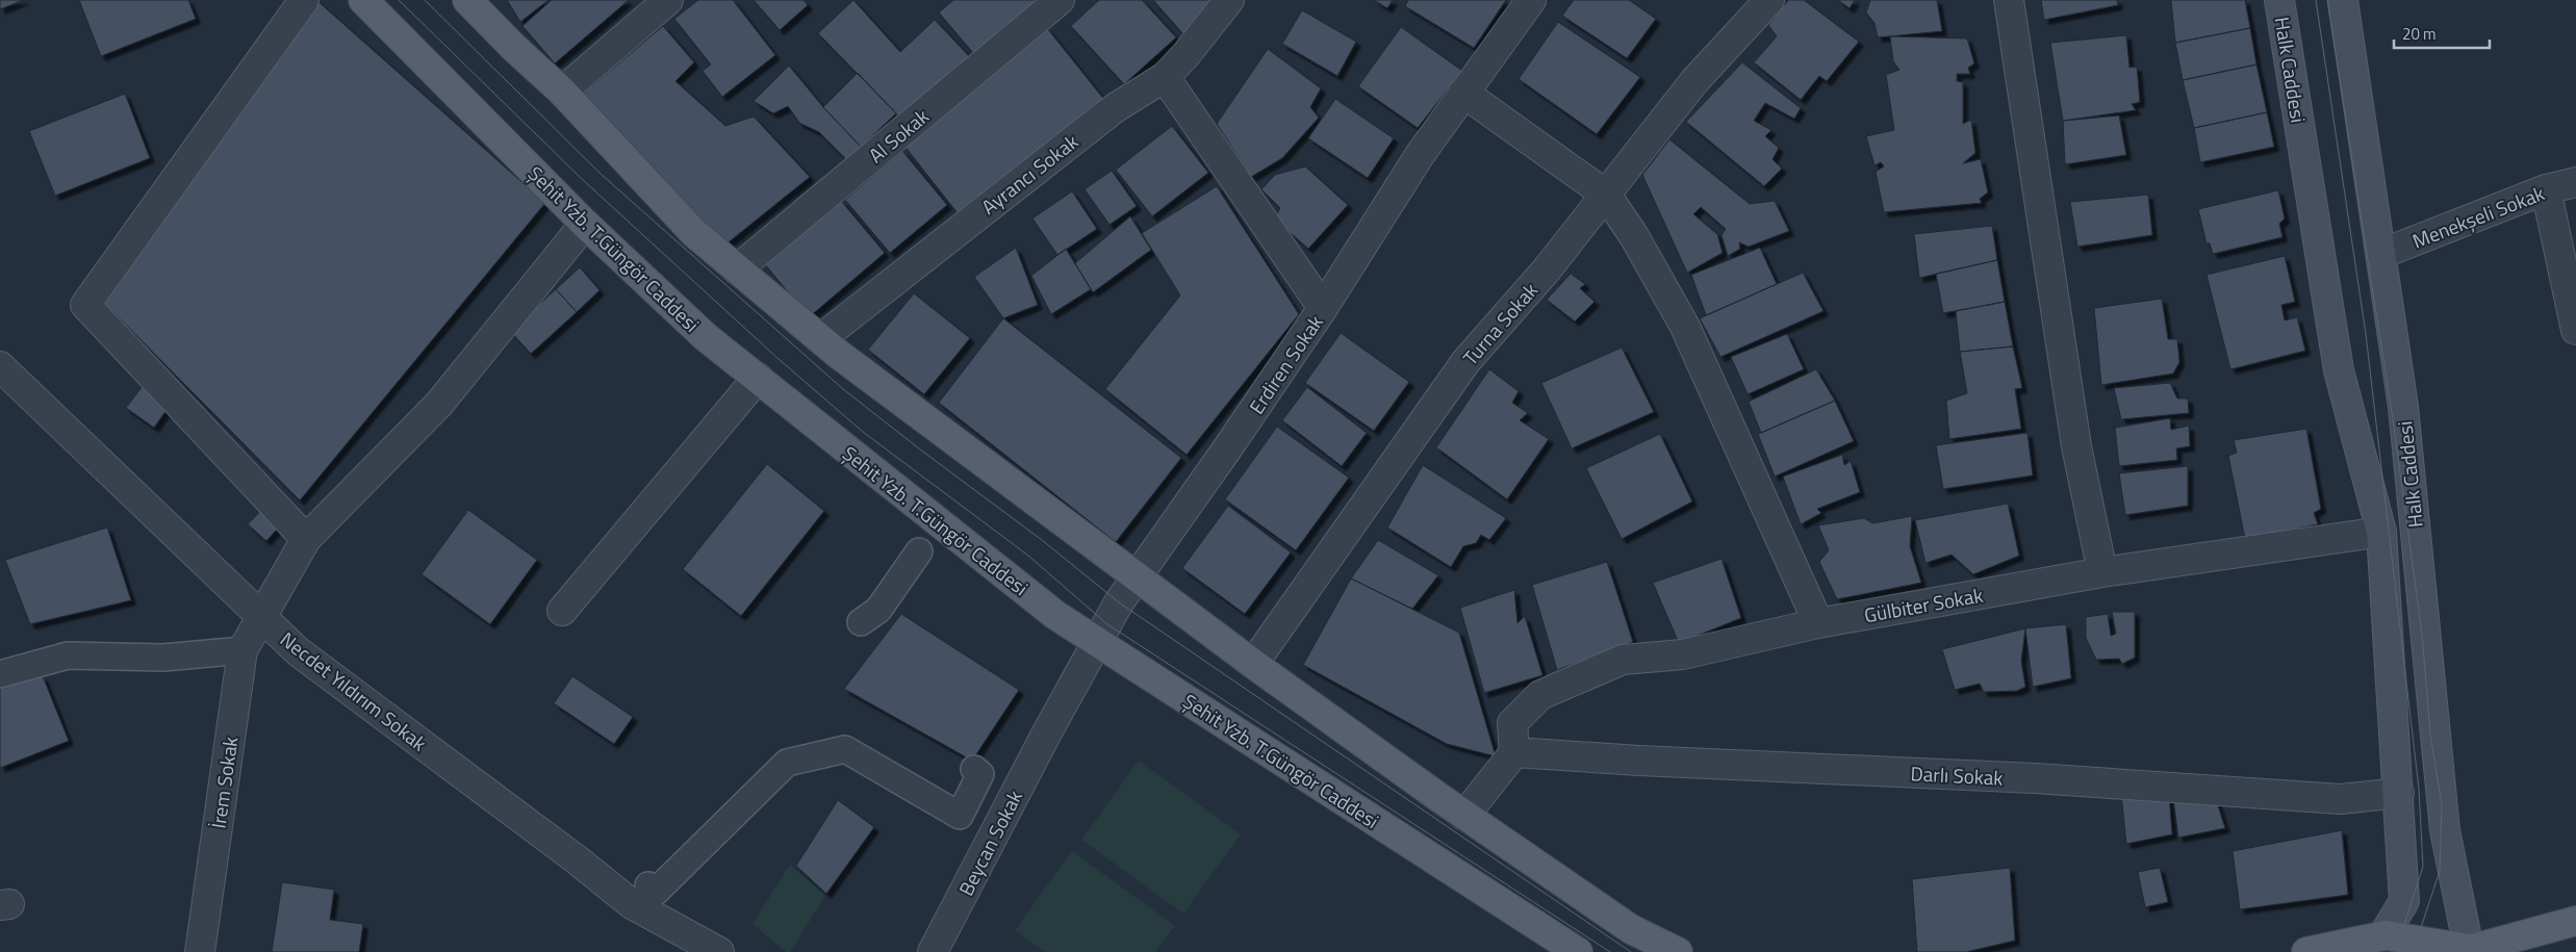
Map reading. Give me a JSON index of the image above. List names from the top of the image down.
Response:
{
  "streets": {
    "main road": ["Halk Caddesi", "Şehit Yzb. T.Güngör Caddesi"],
    "street": [
      "Al Sokak",
      "Ayrancı Sokak",
      "Menekşeli Sokak",
      "Turna Sokak",
      "Erdiren Sokak",
      "Gülbiter Sokak",
      "Necdet Yıldırım Sokak",
      "Darlı Sokak",
      "İrem Sokak",
      "Beycan Sokak"
    ]
  },
  "crossings": [
    ["Halk Caddesi", "Menekşeli Sokak"],
    ["Halk Caddesi", "Gülbiter Sokak"],
    ["Halk Caddesi", "Darlı Sokak"],
    ["Şehit Yzb. T.Güngör Caddesi", "Erdiren Sokak"],
    ["Şehit Yzb. T.Güngör Caddesi", "İrem Sokak"],
    ["Erdiren Sokak", "Beycan Sokak"],
    ["Gülbiter Sokak", "Darlı Sokak"],
    ["Necdet Yıldırım Sokak", "İrem Sokak"]
  ],
  "scale_bar": "20 m"
}
